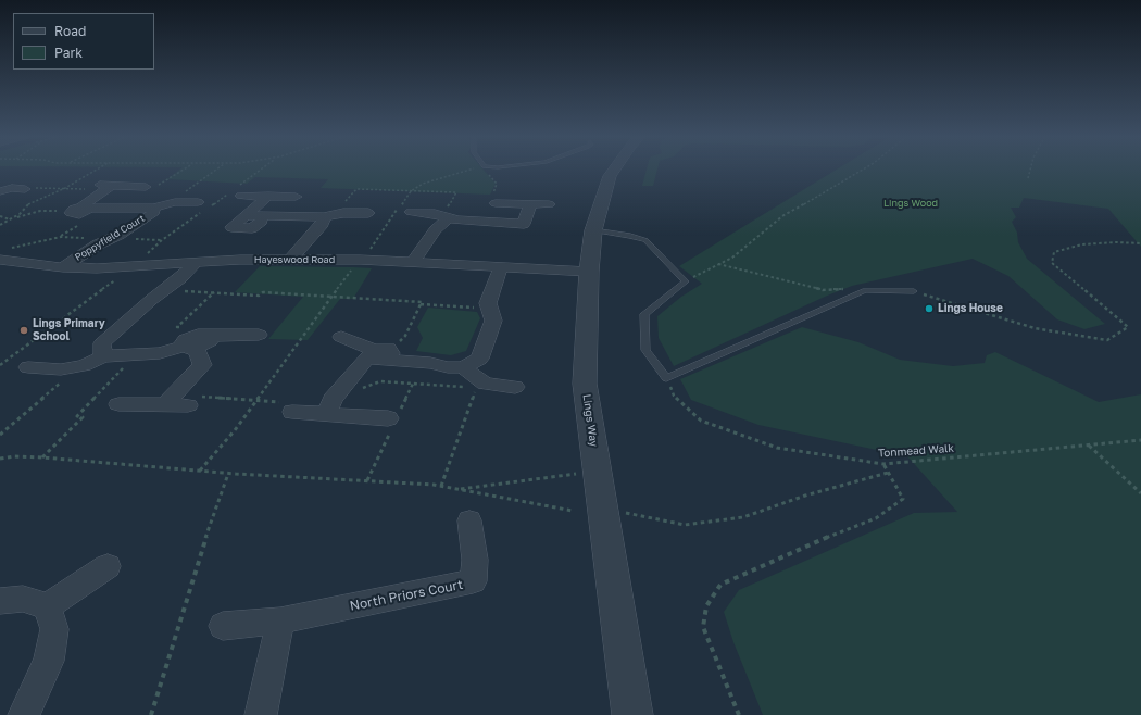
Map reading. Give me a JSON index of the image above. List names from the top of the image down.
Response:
{
  "streets": {
    "street": [
      "Poppyfield Court",
      "Hayeswood Road",
      "Lings Way",
      "North Priors Court"
    ],
    "path": ["Tonmead Walk"]
  },
  "crossings": [
    ["Poppyfield Court", "Hayeswood Road"],
    ["Hayeswood Road", "Lings Way"]
  ],
  "parks": ["Lings Wood"],
  "places": ["Lings House", "Lings Primary School"],
  "legend": ["Road", "Park"]
}
